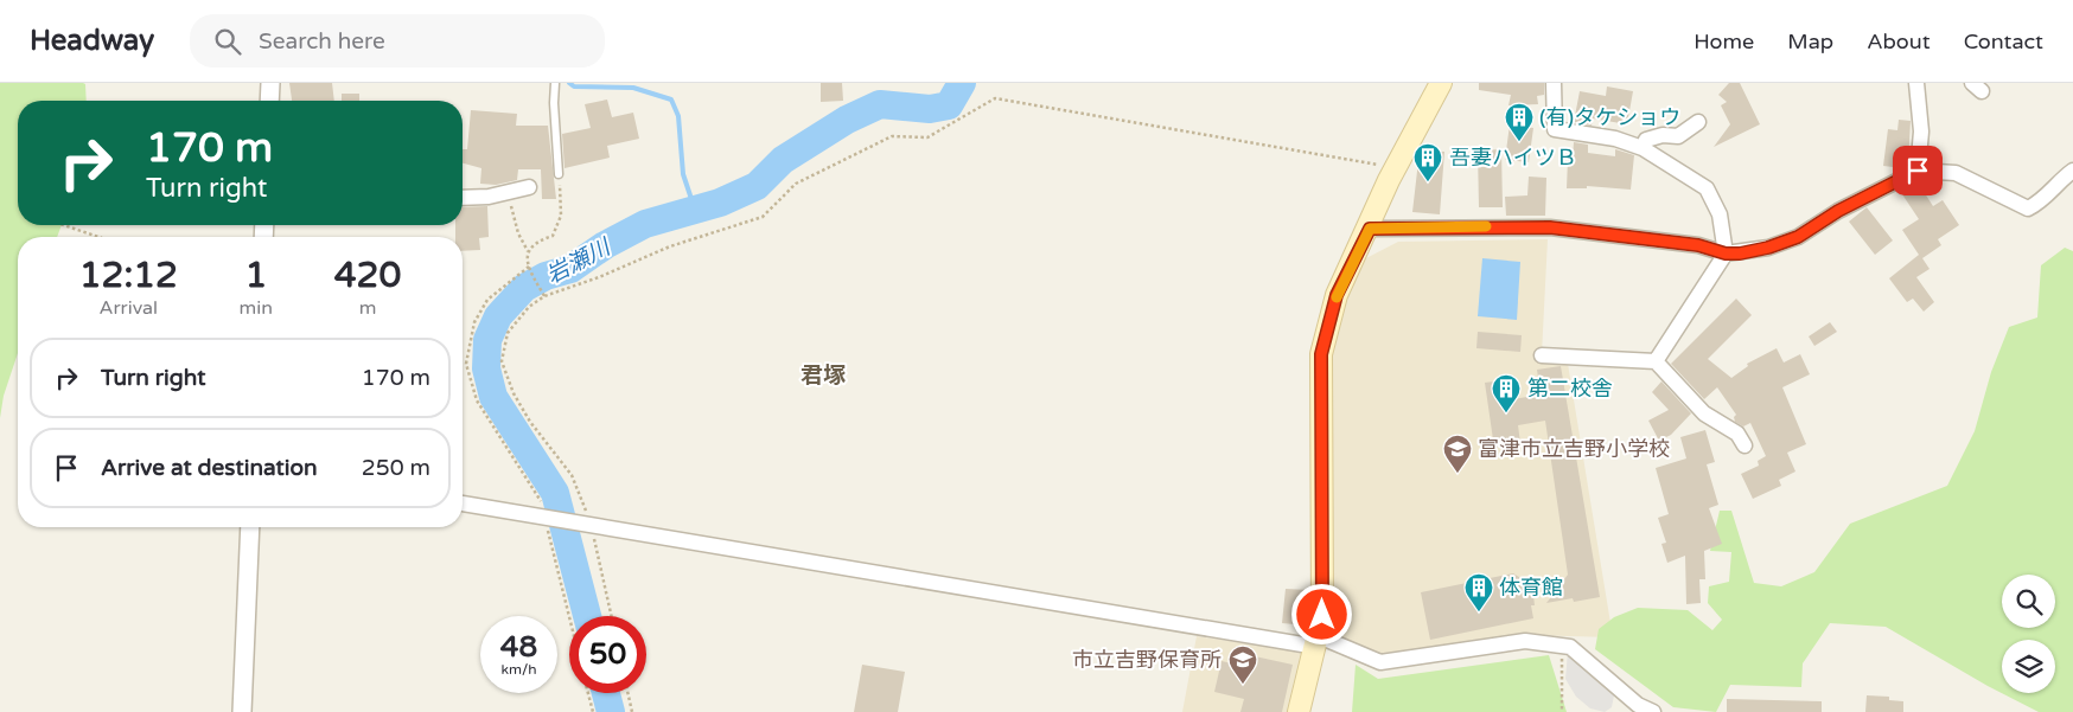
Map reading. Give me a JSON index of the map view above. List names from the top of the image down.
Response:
{
  "districts": ["君塚"],
  "water": ["岩瀬川"],
  "places": {
    "building": [
      "(有)タケショウ",
      "吾妻ハイツＢ",
      "第二校舎",
      "体育館"
    ],
    "school or university": ["富津市立吉野小学校", "市立吉野保育所"]
  },
  "page": {
    "header": "Headway",
    "search": "Search here",
    "nav": [
      "Home",
      "Map",
      "About",
      "Contact"
    ],
    "turn": ["170 m", "Turn right"],
    "eta": [
      "12:12",
      "Arrival",
      "1",
      "min",
      "420",
      "m"
    ],
    "list": [
      {
        "name": "Turn right",
        "value": "170 m"
      },
      {
        "name": "Arrive at destination",
        "value": "250 m"
      }
    ],
    "speed": "48 km/h",
    "limit": "50"
  }
}
